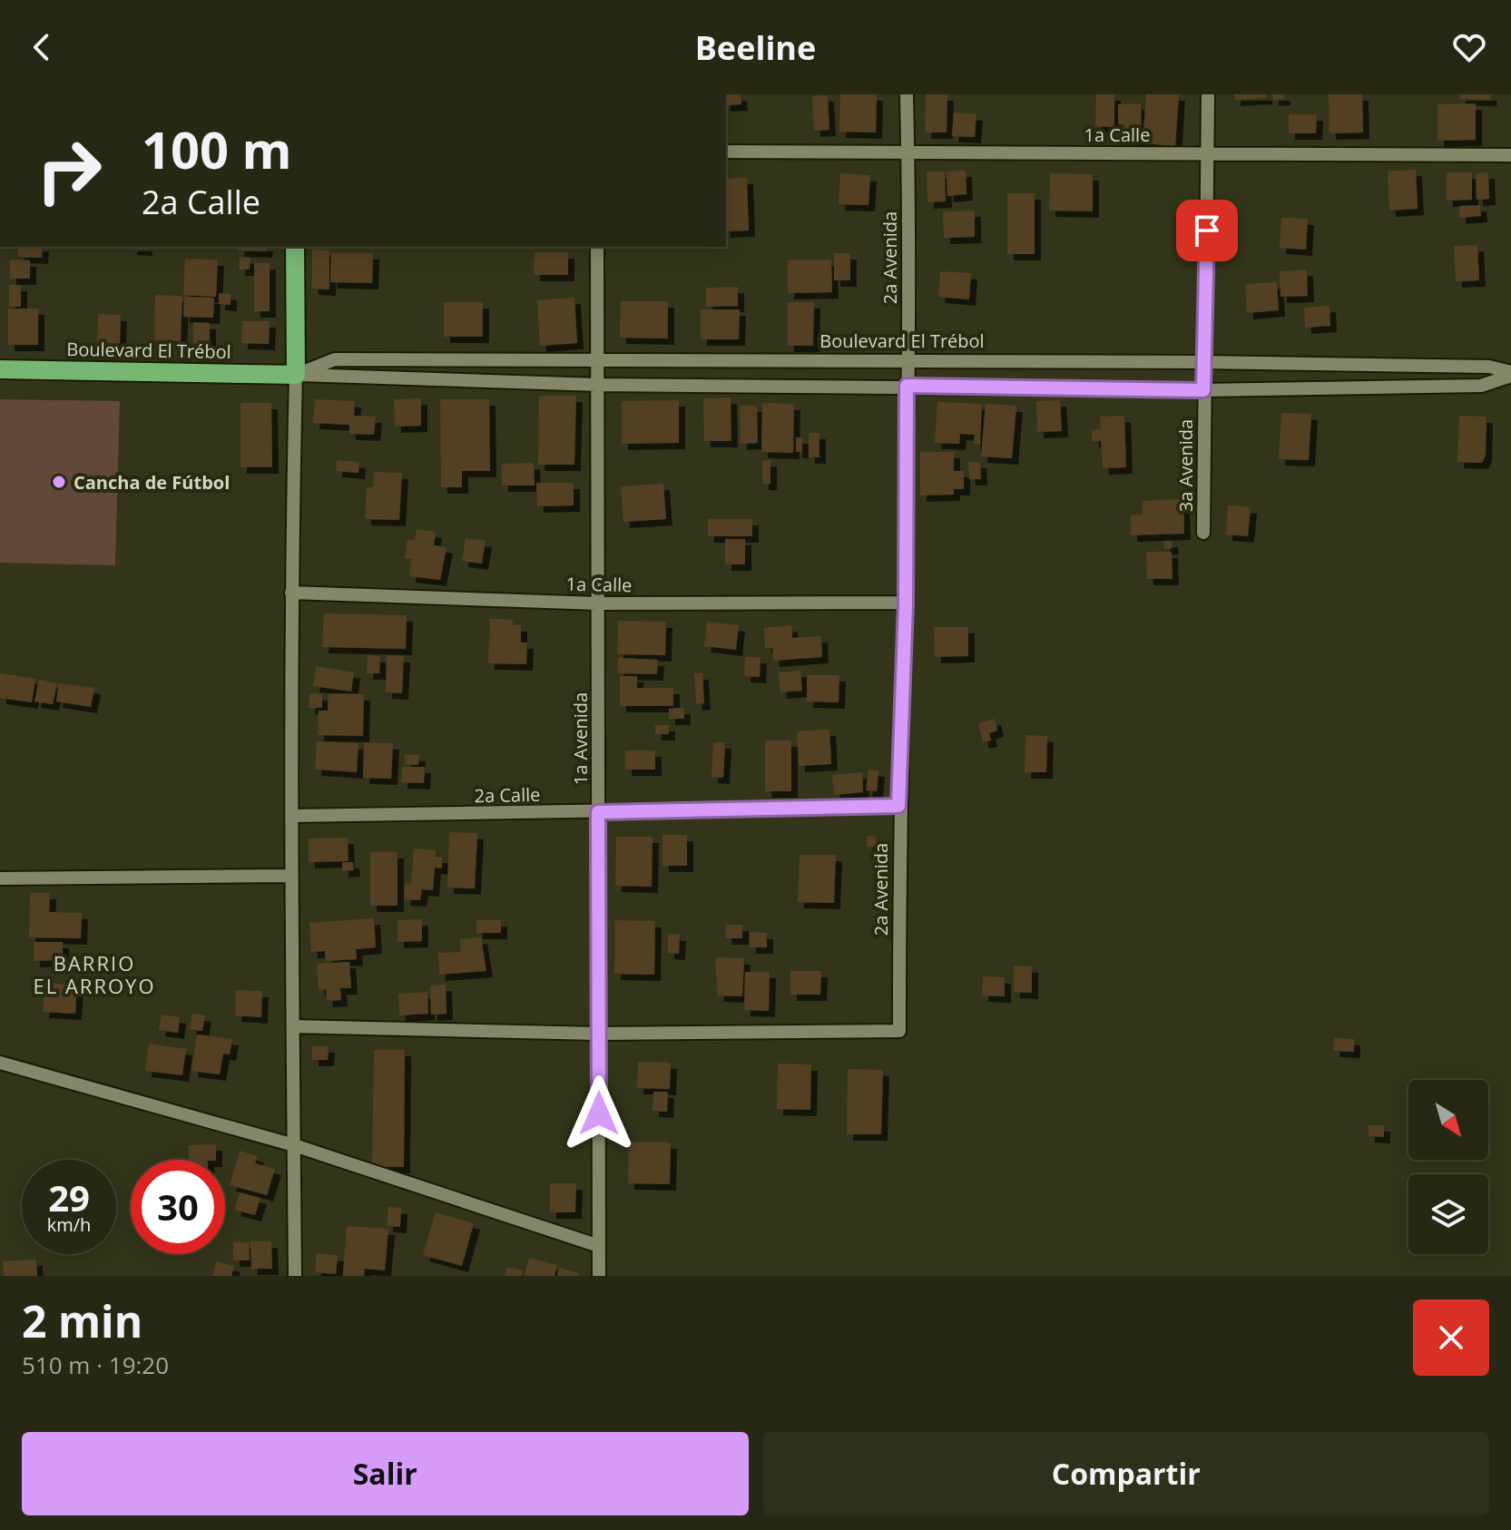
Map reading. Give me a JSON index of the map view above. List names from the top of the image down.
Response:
{
  "streets": {
    "main road": ["Boulevard El Trébol"],
    "street": [
      "1a Calle",
      "2a Avenida",
      "3a Avenida",
      "1a Avenida",
      "2a Calle"
    ]
  },
  "crossings": [
    ["1a Calle", "2a Avenida"],
    ["1a Calle", "3a Avenida"],
    ["1a Calle", "1a Avenida"],
    ["2a Avenida", "Boulevard El Trébol"],
    ["2a Avenida", "1a Avenida"],
    ["2a Avenida", "2a Calle"],
    ["Boulevard El Trébol", "3a Avenida"],
    ["Boulevard El Trébol", "1a Avenida"],
    ["1a Avenida", "2a Calle"]
  ],
  "districts": ["BARRIO EL ARROYO"],
  "places": ["Cancha de Fútbol"],
  "north": "bottom right",
  "page": {
    "header": "Beeline",
    "turn": ["100 m", "2a Calle"],
    "speed": "29 km/h",
    "limit": "30",
    "heading": ["2 min", "510 m · 19:20"],
    "buttons": ["Salir", "Compartir"]
  }
}
